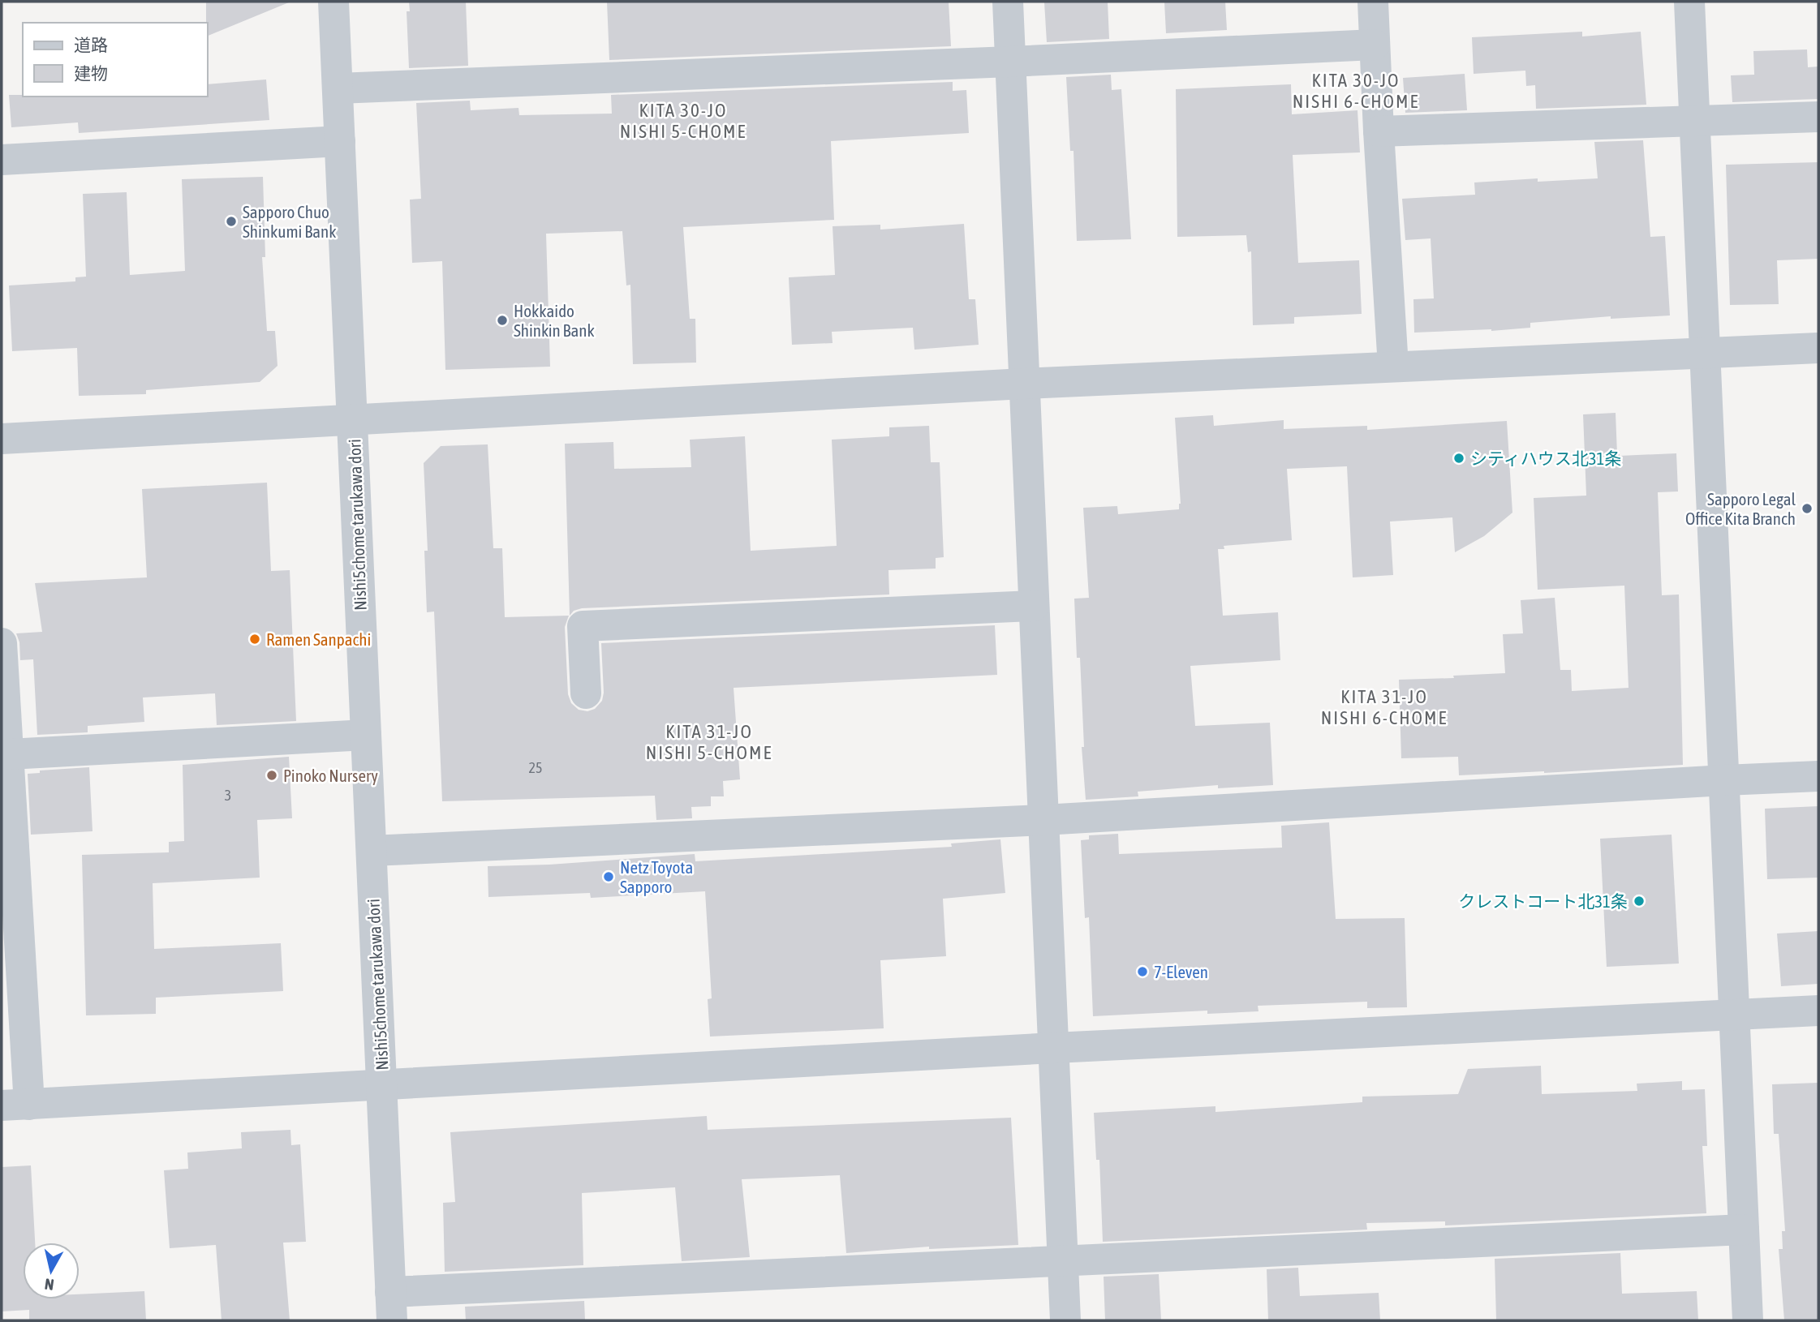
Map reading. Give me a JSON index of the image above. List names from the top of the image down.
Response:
{
  "streets": {
    "street": ["Nishi5chome tarukawa dori"]
  },
  "districts": [
    "KITA 30-JO NISHI 6-CHOME",
    "KITA 30-JO NISHI 5-CHOME",
    "KITA 31-JO NISHI 6-CHOME",
    "KITA 31-JO NISHI 5-CHOME"
  ],
  "places": [
    "Sapporo Chuo Shinkumi Bank",
    "Hokkaido Shinkin Bank",
    "シティハウス北31条",
    "Sapporo Legal Office Kita Branch",
    "Ramen Sanpachi",
    "Pinoko Nursery",
    "Netz Toyota Sapporo",
    "クレストコート北31条",
    "7-Eleven"
  ],
  "house_numbers": ["25", "3"],
  "legend": ["道路", "建物"],
  "north": "bottom"
}
